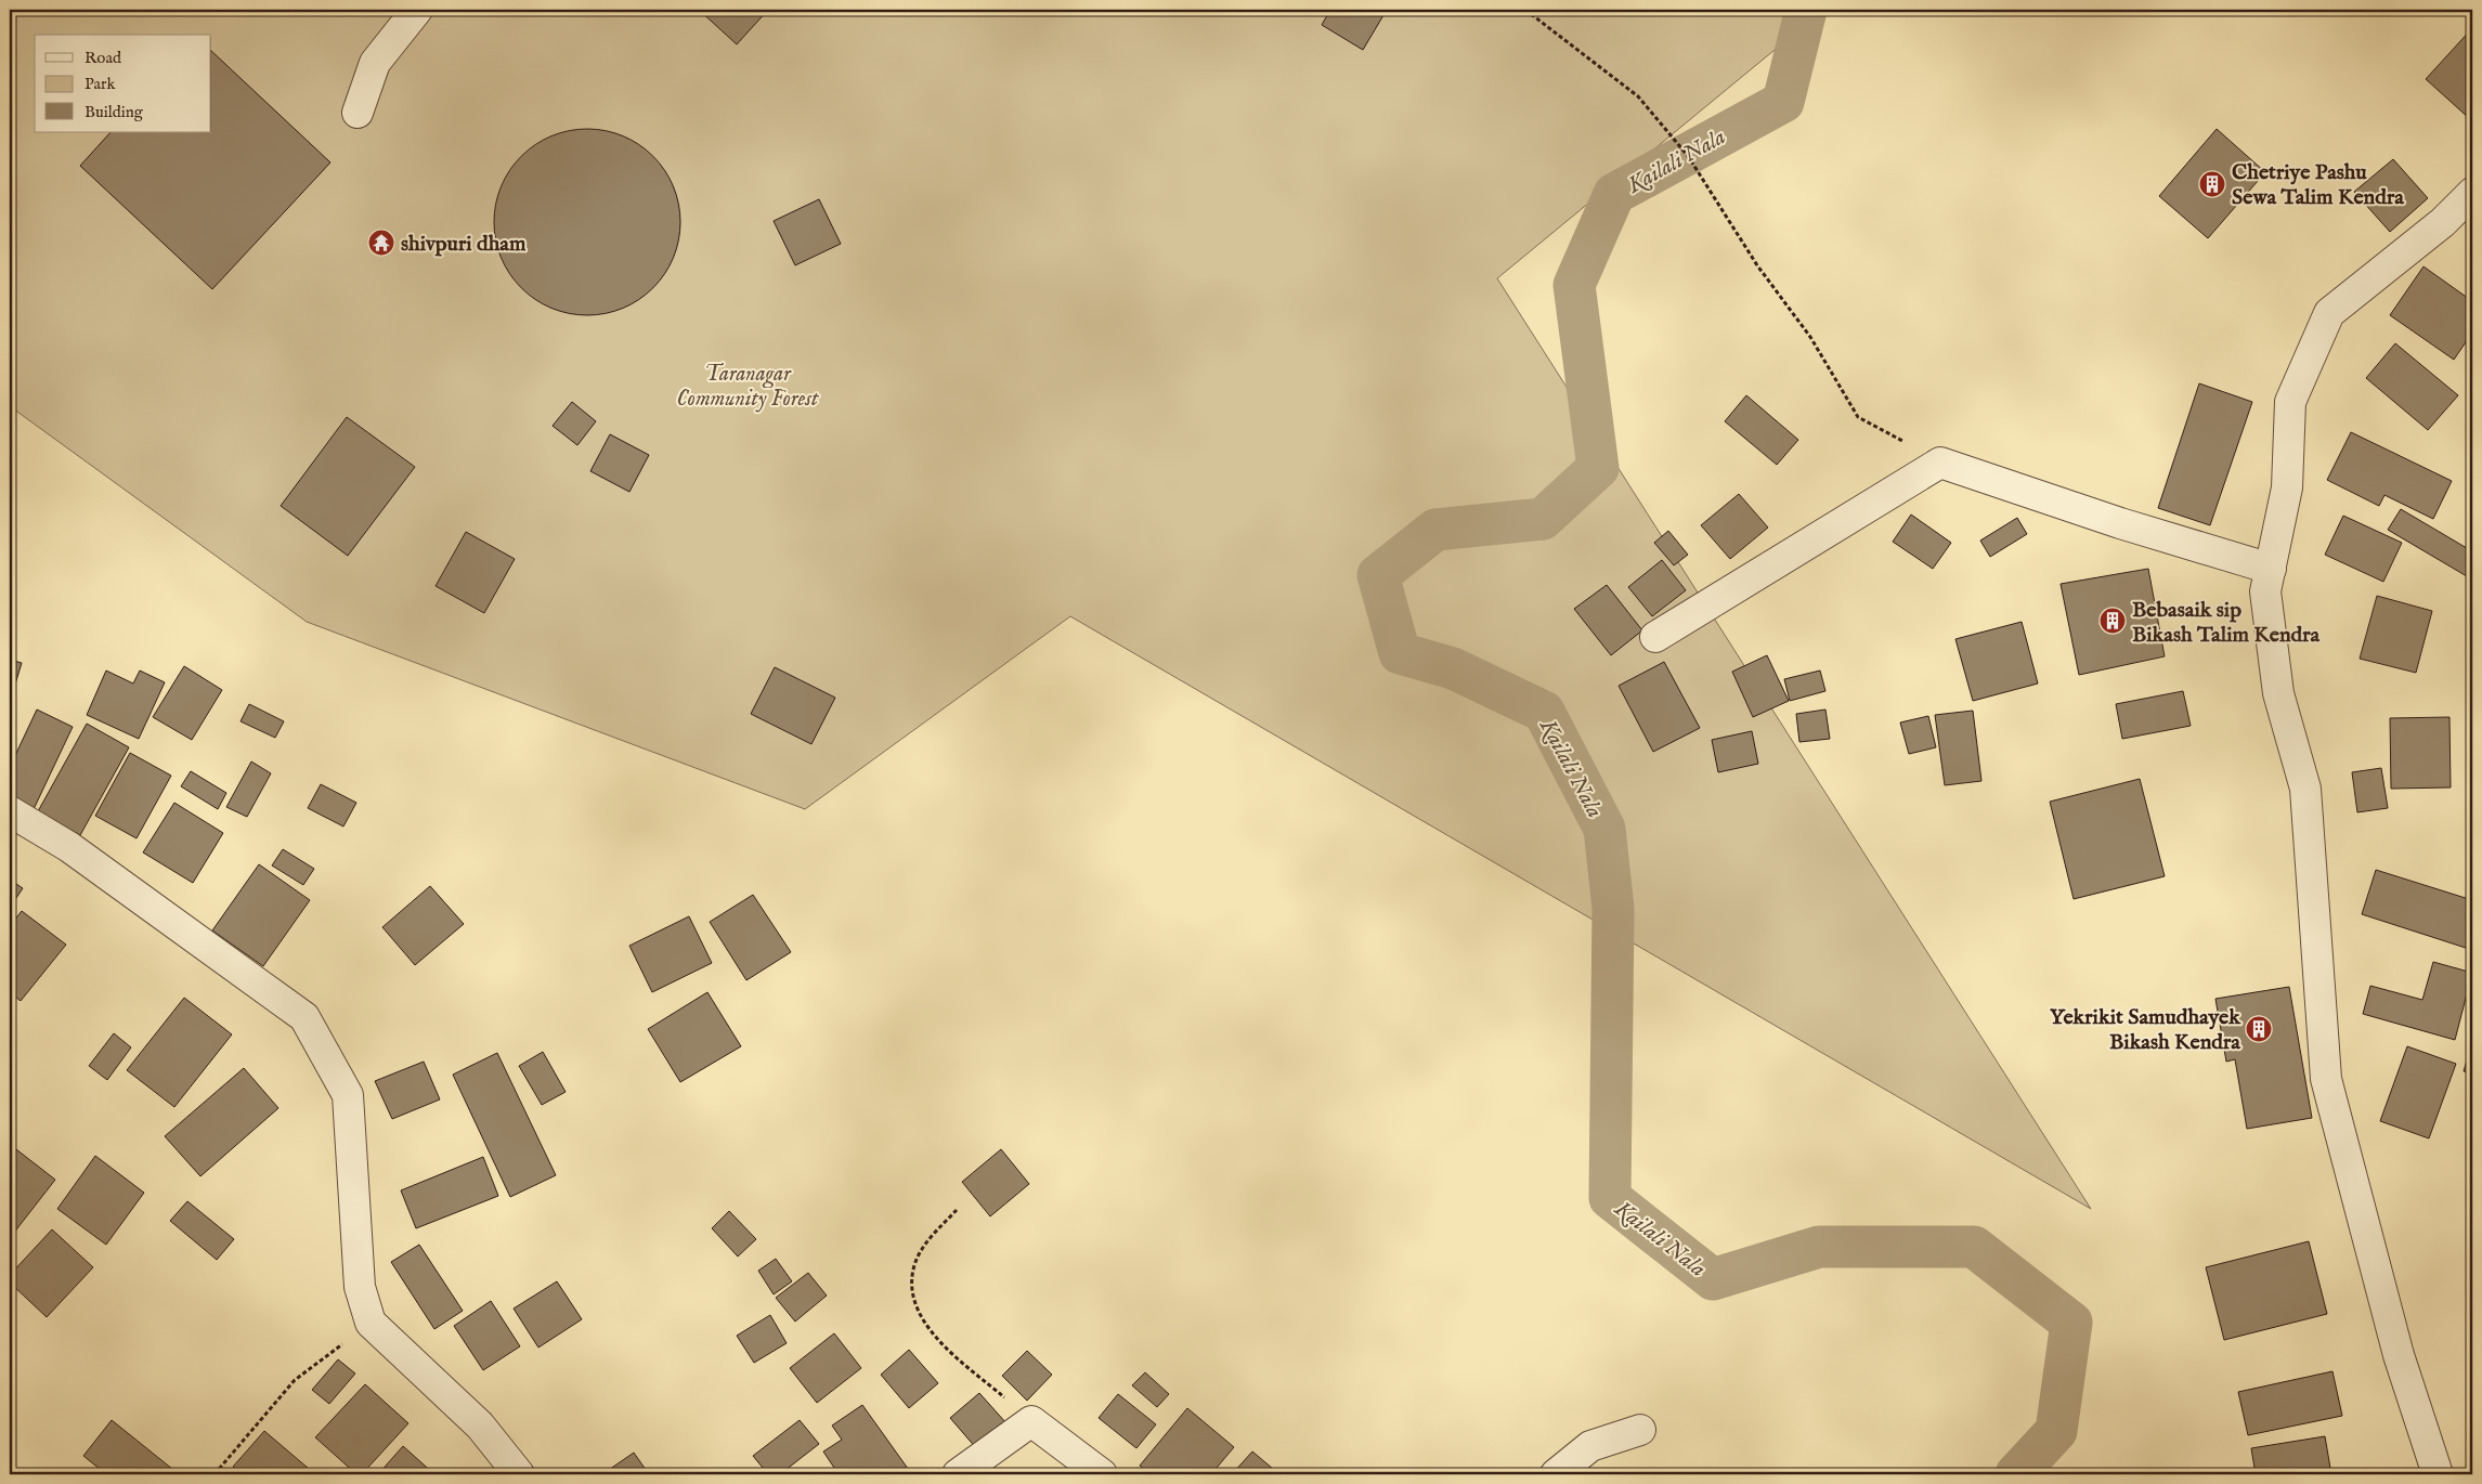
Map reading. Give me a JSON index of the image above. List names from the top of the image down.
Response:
{
  "water": ["Kailali Nala"],
  "parks": ["Taranagar Community Forest"],
  "places": {
    "building": ["Chetriye Pashu Sewa Talim Kendra", "Bebasaik sip Bikash Talim Kendra", "Yekrikit Samudhayek Bikash Kendra"],
    "temple": ["shivpuri dham"]
  },
  "legend": ["Road", "Park", "Building"]
}
